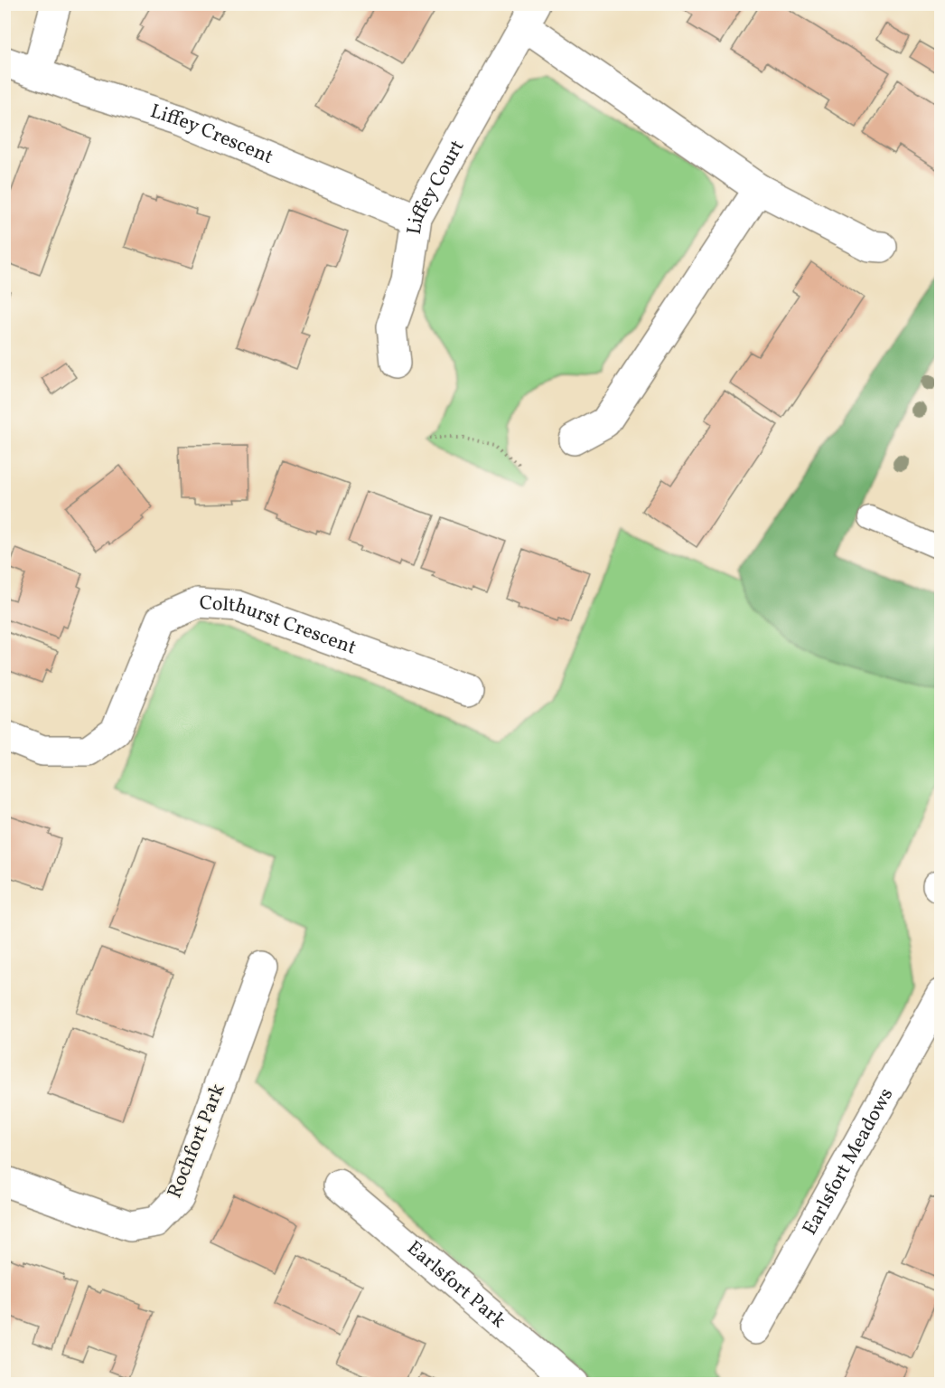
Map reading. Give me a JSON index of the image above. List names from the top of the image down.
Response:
{
  "streets": {
    "street": [
      "Liffey Crescent",
      "Liffey Court",
      "Colthurst Crescent",
      "Rochfort Park",
      "Earlsfort Meadows",
      "Earlsfort Park"
    ]
  },
  "crossings": [
    ["Liffey Crescent", "Liffey Court"]
  ]
}
